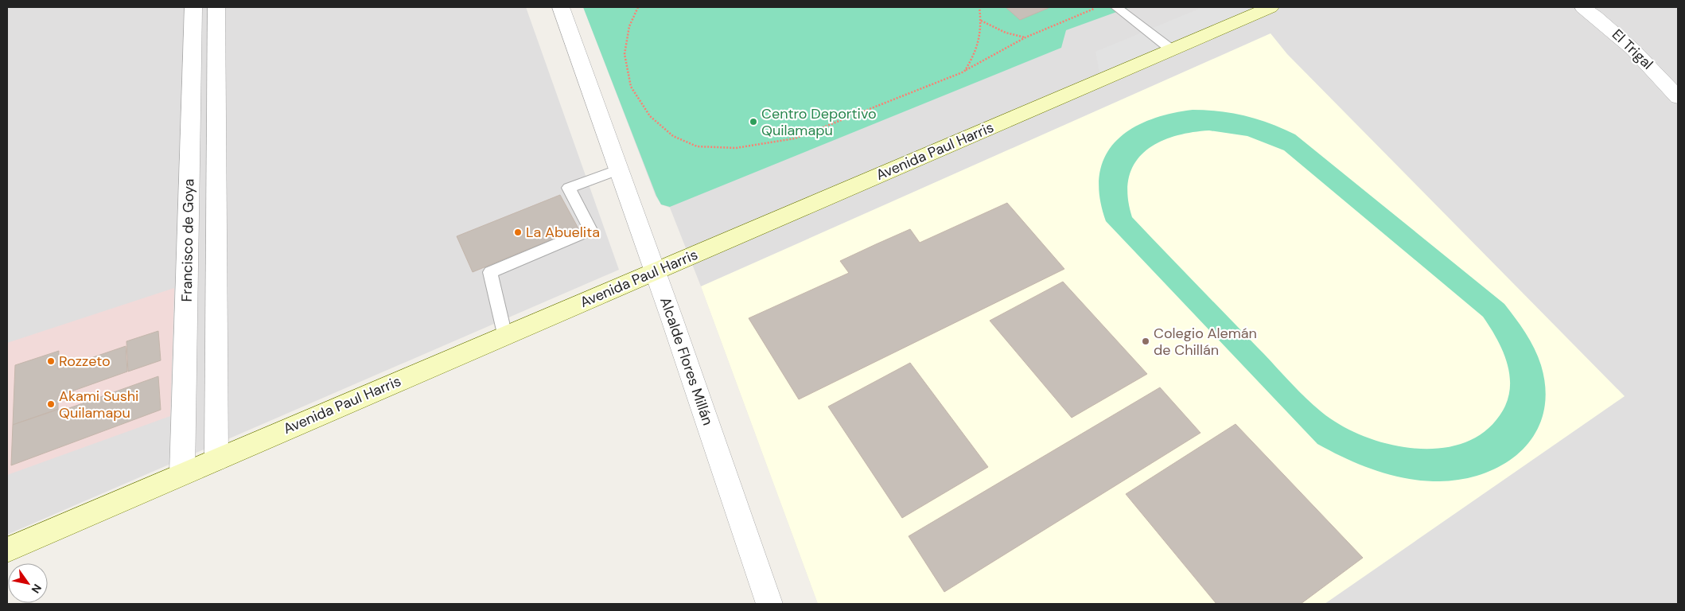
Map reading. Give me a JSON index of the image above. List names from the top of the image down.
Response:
{
  "streets": {
    "main road": ["Avenida Paul Harris"],
    "street": ["El Trigal", "Francisco de Goya", "Alcalde Flores Millán"]
  },
  "crossings": [
    ["Avenida Paul Harris", "Francisco de Goya"],
    ["Avenida Paul Harris", "Alcalde Flores Millán"]
  ],
  "places": [
    "Centro Deportivo Quilamapu",
    "La Abuelita",
    "Colegio Alemán de Chillán",
    "Rozzeto",
    "Akami Sushi Quilamapu"
  ],
  "north": "bottom right"
}
